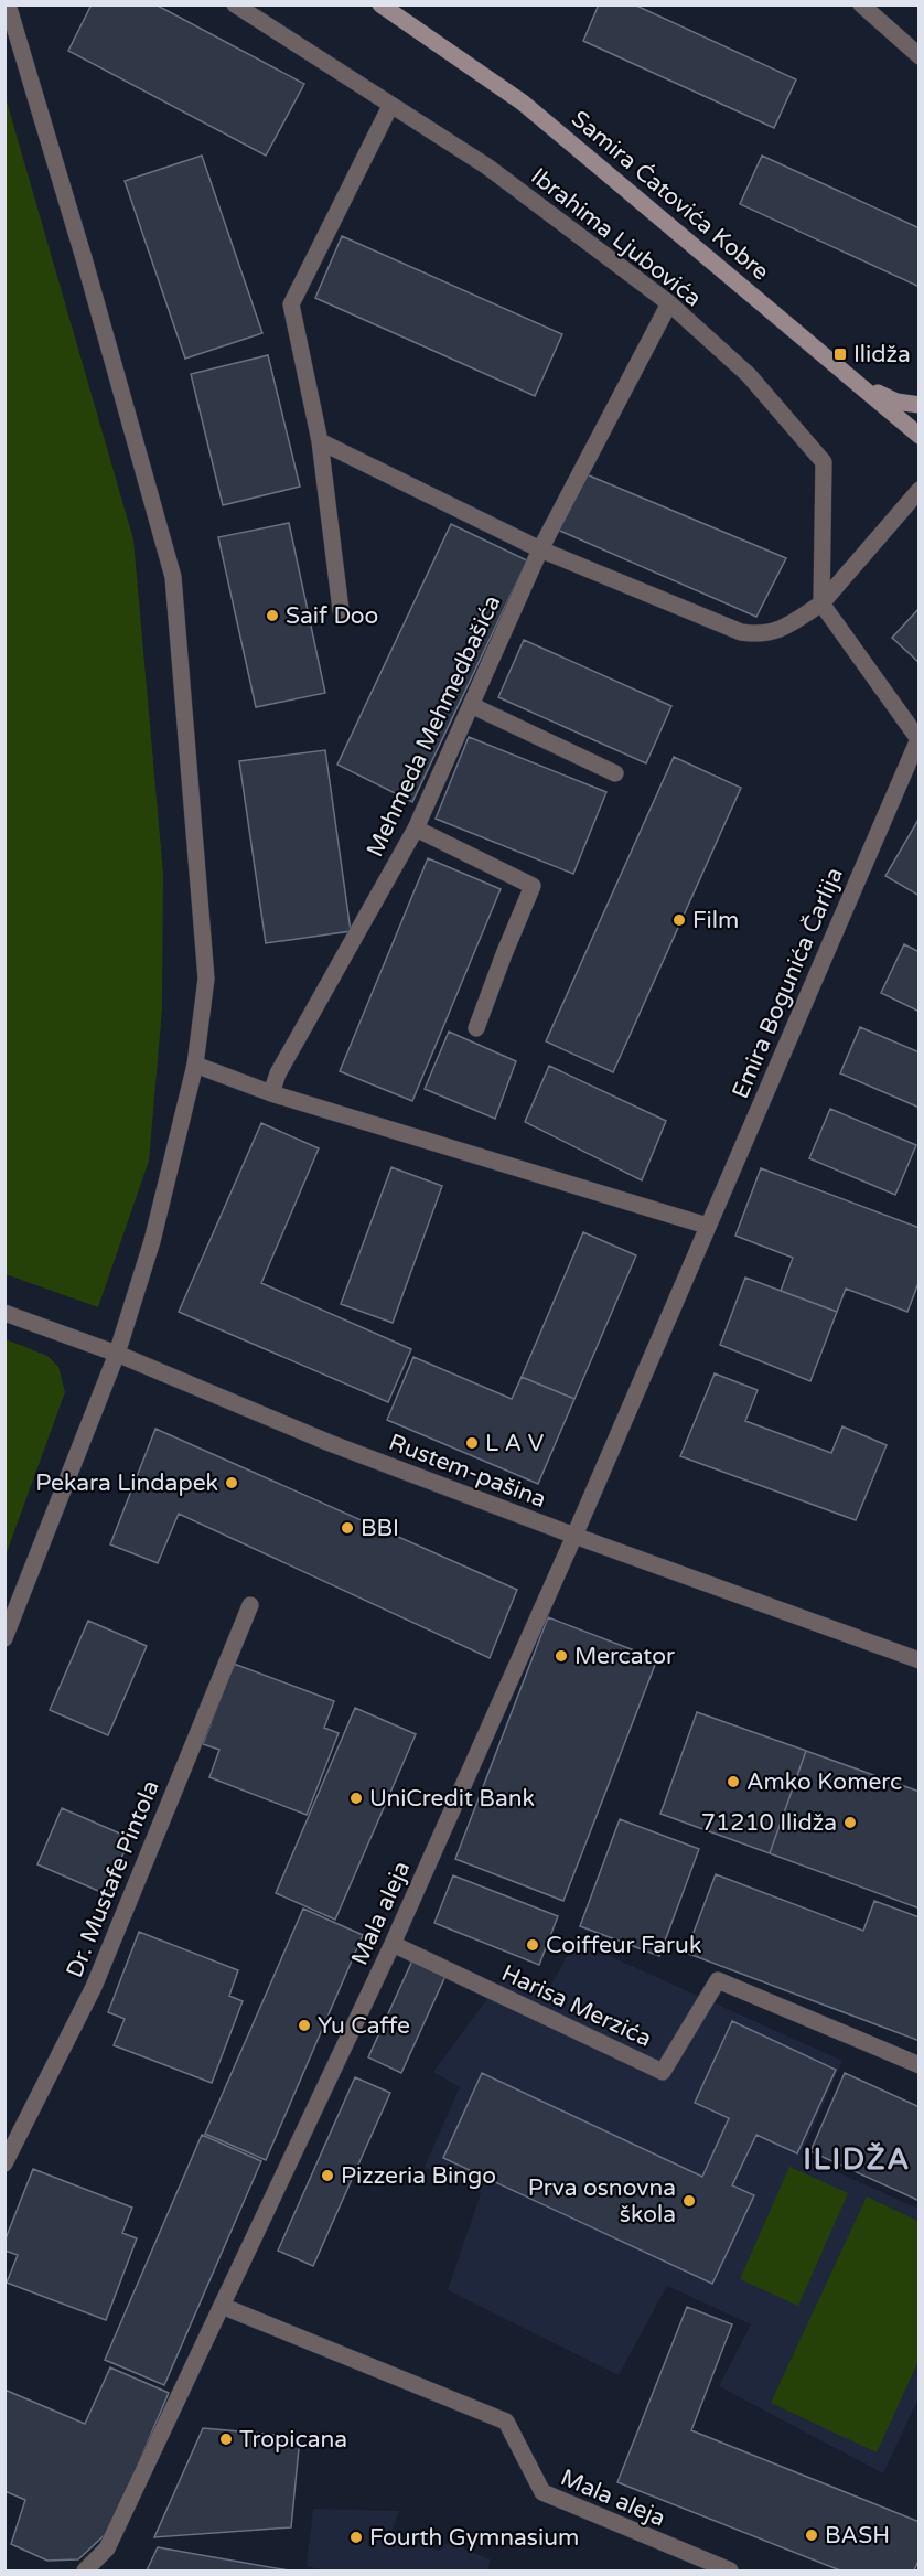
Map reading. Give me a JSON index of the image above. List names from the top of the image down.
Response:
{
  "streets": {
    "main road": ["Samira Ćatovića Kobre"],
    "street": [
      "Ibrahima Ljubovića",
      "Mehmeda Mehmedbašića",
      "Emira Bogunića Čarlija",
      "Rustem-pašina",
      "Dr. Mustafe Pintola",
      "Mala aleja",
      "Harisa Merzića"
    ]
  },
  "crossings": [
    ["Ibrahima Ljubovića", "Mehmeda Mehmedbašića"],
    ["Ibrahima Ljubovića", "Emira Bogunića Čarlija"],
    ["Emira Bogunića Čarlija", "Rustem-pašina"],
    ["Emira Bogunića Čarlija", "Mala aleja"],
    ["Rustem-pašina", "Mala aleja"],
    ["Mala aleja", "Harisa Merzića"]
  ],
  "districts": ["ILIDŽA"],
  "places": {
    "transit": ["Ilidža"],
    "other": [
      "Saif Doo",
      "Film",
      "L A V",
      "Pekara Lindapek",
      "BBI",
      "Mercator",
      "Amko Komerc",
      "UniCredit Bank",
      "71210 Ilidža",
      "Coiffeur Faruk",
      "Yu Caffe",
      "Pizzeria Bingo",
      "Prva osnovna škola",
      "Tropicana",
      "BASH",
      "Fourth Gymnasium"
    ]
  }
}
